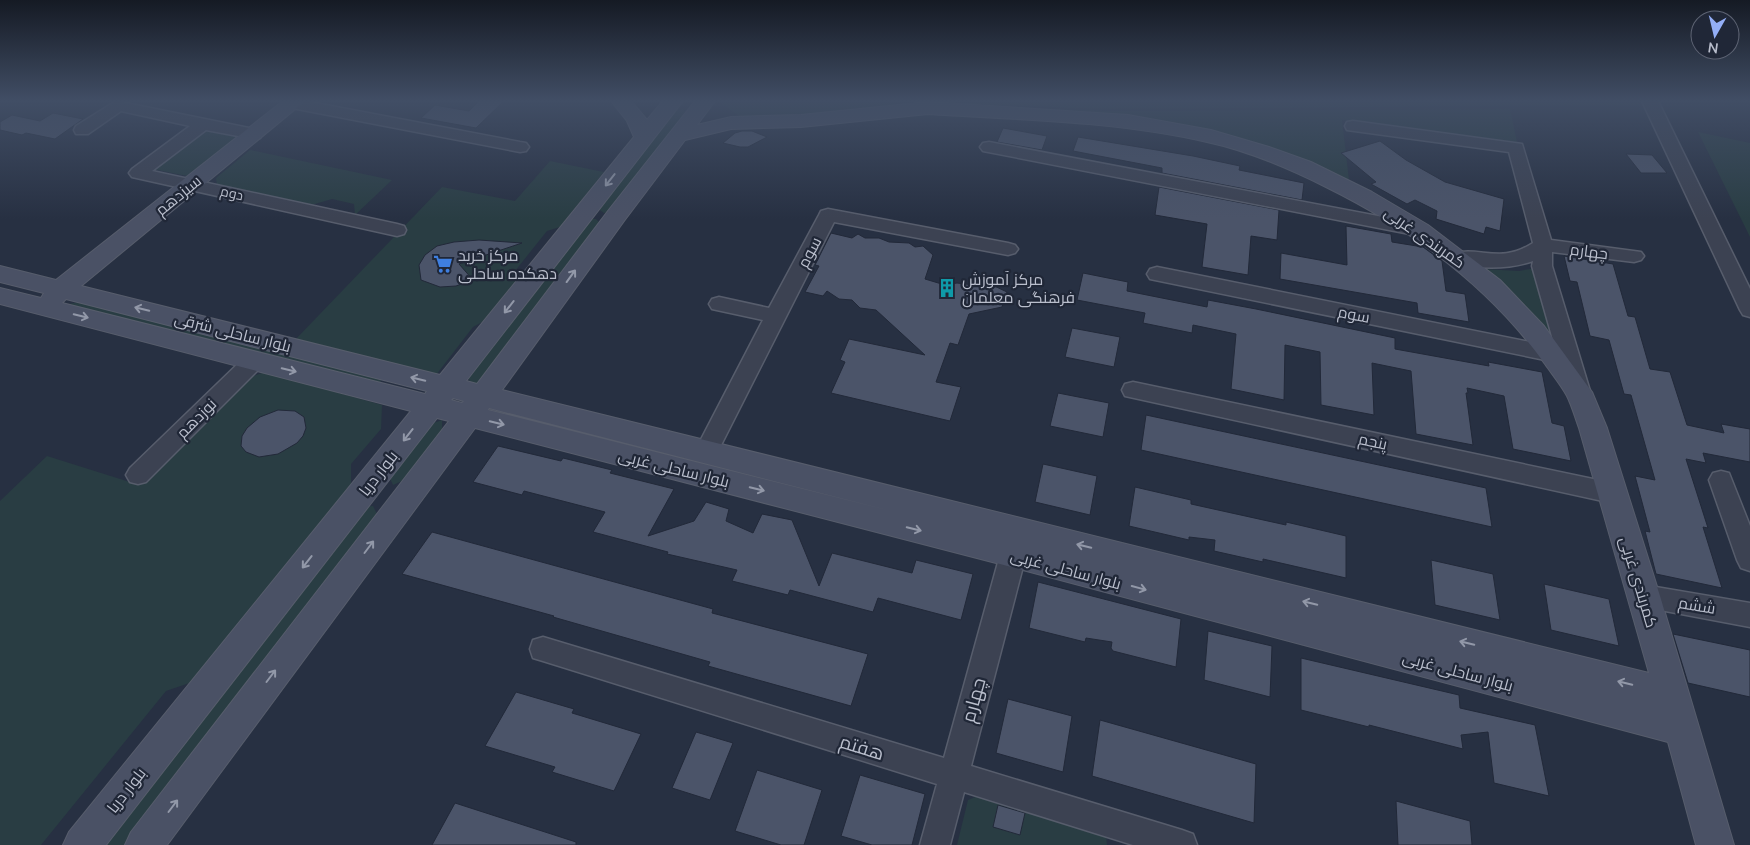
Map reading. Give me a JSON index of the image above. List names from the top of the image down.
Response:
{
  "streets": {
    "street": [
      "دوم",
      "سیزدهم",
      "کمربندی غربی",
      "چهارم",
      "سوم",
      "بلوار ساحلی شرقی",
      "نوزدهم",
      "پنجم",
      "بلوار ساحلی غربی",
      "بلوار دریا",
      "ششم",
      "هفتم"
    ]
  },
  "crossings": [
    ["دوم", "سیزدهم"],
    ["سیزدهم", "بلوار ساحلی شرقی"],
    ["کمربندی غربی", "سوم"],
    ["کمربندی غربی", "پنجم"],
    ["کمربندی غربی", "بلوار ساحلی غربی"],
    ["کمربندی غربی", "ششم"],
    ["چهارم", "بلوار ساحلی غربی"],
    ["چهارم", "هفتم"],
    ["سوم", "بلوار ساحلی غربی"],
    ["بلوار ساحلی شرقی", "نوزدهم"],
    ["بلوار ساحلی شرقی", "بلوار ساحلی غربی"],
    ["بلوار ساحلی شرقی", "بلوار دریا"],
    ["بلوار ساحلی غربی", "بلوار دریا"]
  ],
  "places": {
    "supermarket": ["مرکز خرید دهکده ساحلی"],
    "building": ["مرکز آموزش فرهنگی معلمان"]
  },
  "north": "bottom"
}
